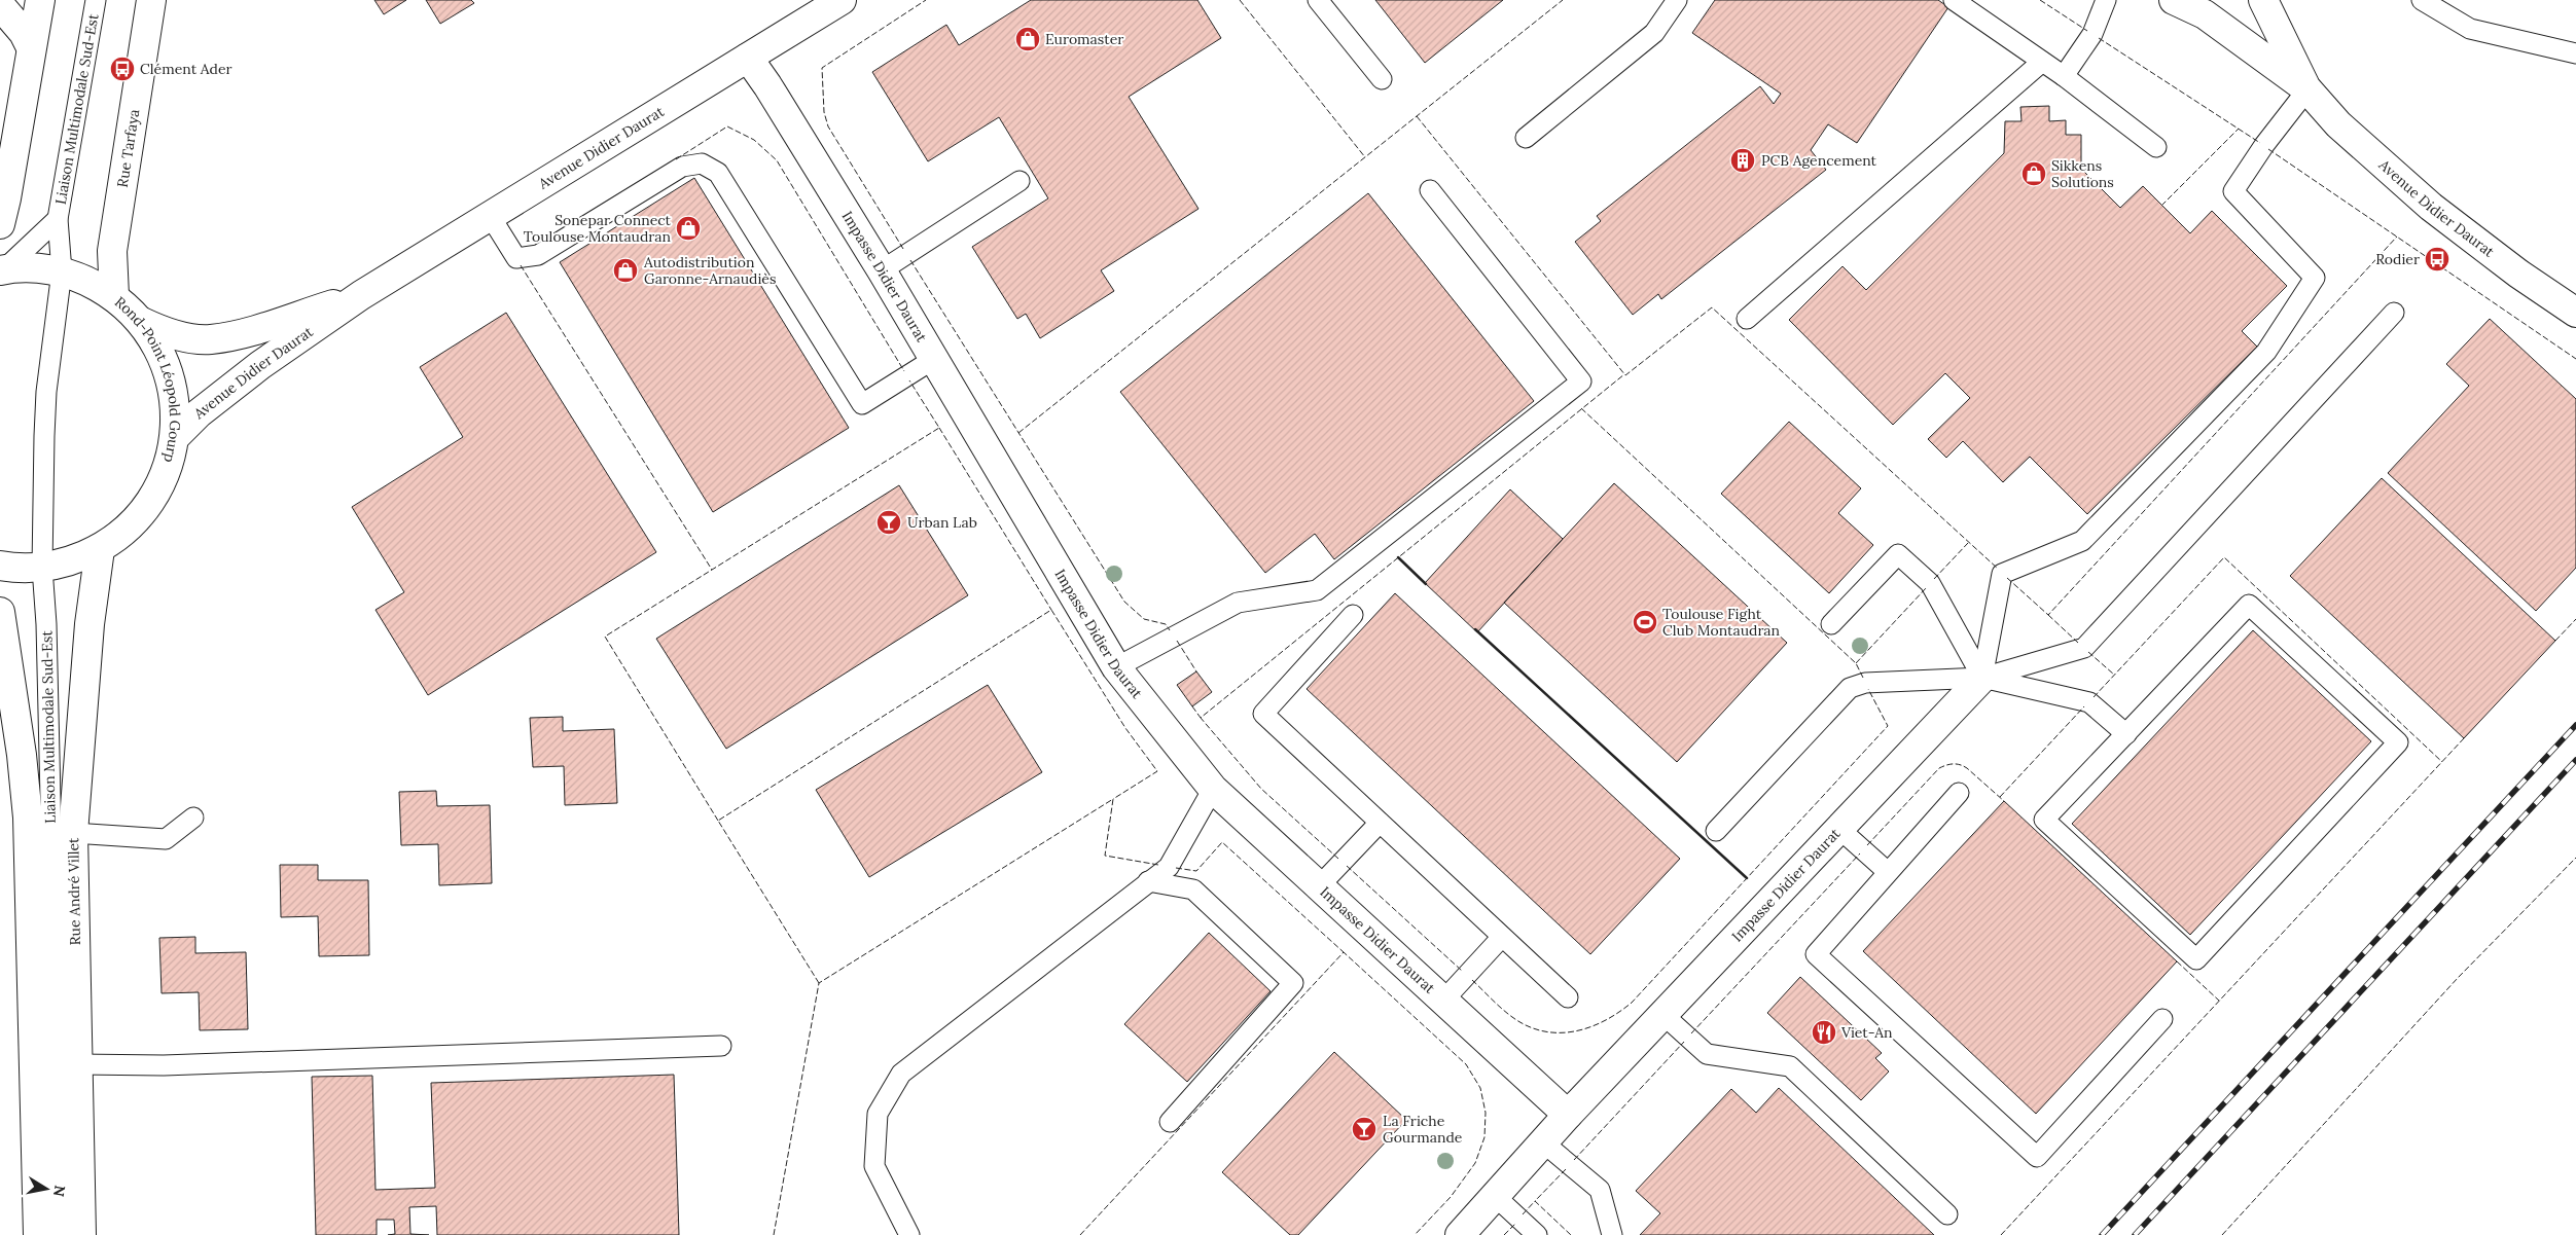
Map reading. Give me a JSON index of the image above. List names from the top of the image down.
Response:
{
  "streets": {
    "main road": [
      "Rue Tarfaya",
      "Avenue Didier Daurat",
      "Impasse Didier Daurat",
      "Rond-Point Léopold Gourp",
      "Rue André Villet"
    ],
    "lane": ["Liaison Multimodale Sud-Est"]
  },
  "crossings": [
    ["Liaison Multimodale Sud-Est", "Rond-Point Léopold Gourp"],
    ["Rue Tarfaya", "Rond-Point Léopold Gourp"],
    ["Avenue Didier Daurat", "Impasse Didier Daurat"],
    ["Avenue Didier Daurat", "Rond-Point Léopold Gourp"],
    ["Rond-Point Léopold Gourp", "Rue André Villet"]
  ],
  "places": {
    "shop": [
      "Euromaster",
      "Sikkens Solutions",
      "Sonepar Connect Toulouse Montaudran",
      "Autodistribution Garonne-Arnaudiès"
    ],
    "bus stop": ["Clément Ader", "Rodier"],
    "building": ["PCB Agencement"],
    "bar": ["Urban Lab", "La Friche Gourmande"],
    "sports": ["Toulouse Fight Club Montaudran"],
    "restaurant": ["Viet-An"]
  },
  "north": "right"
}
